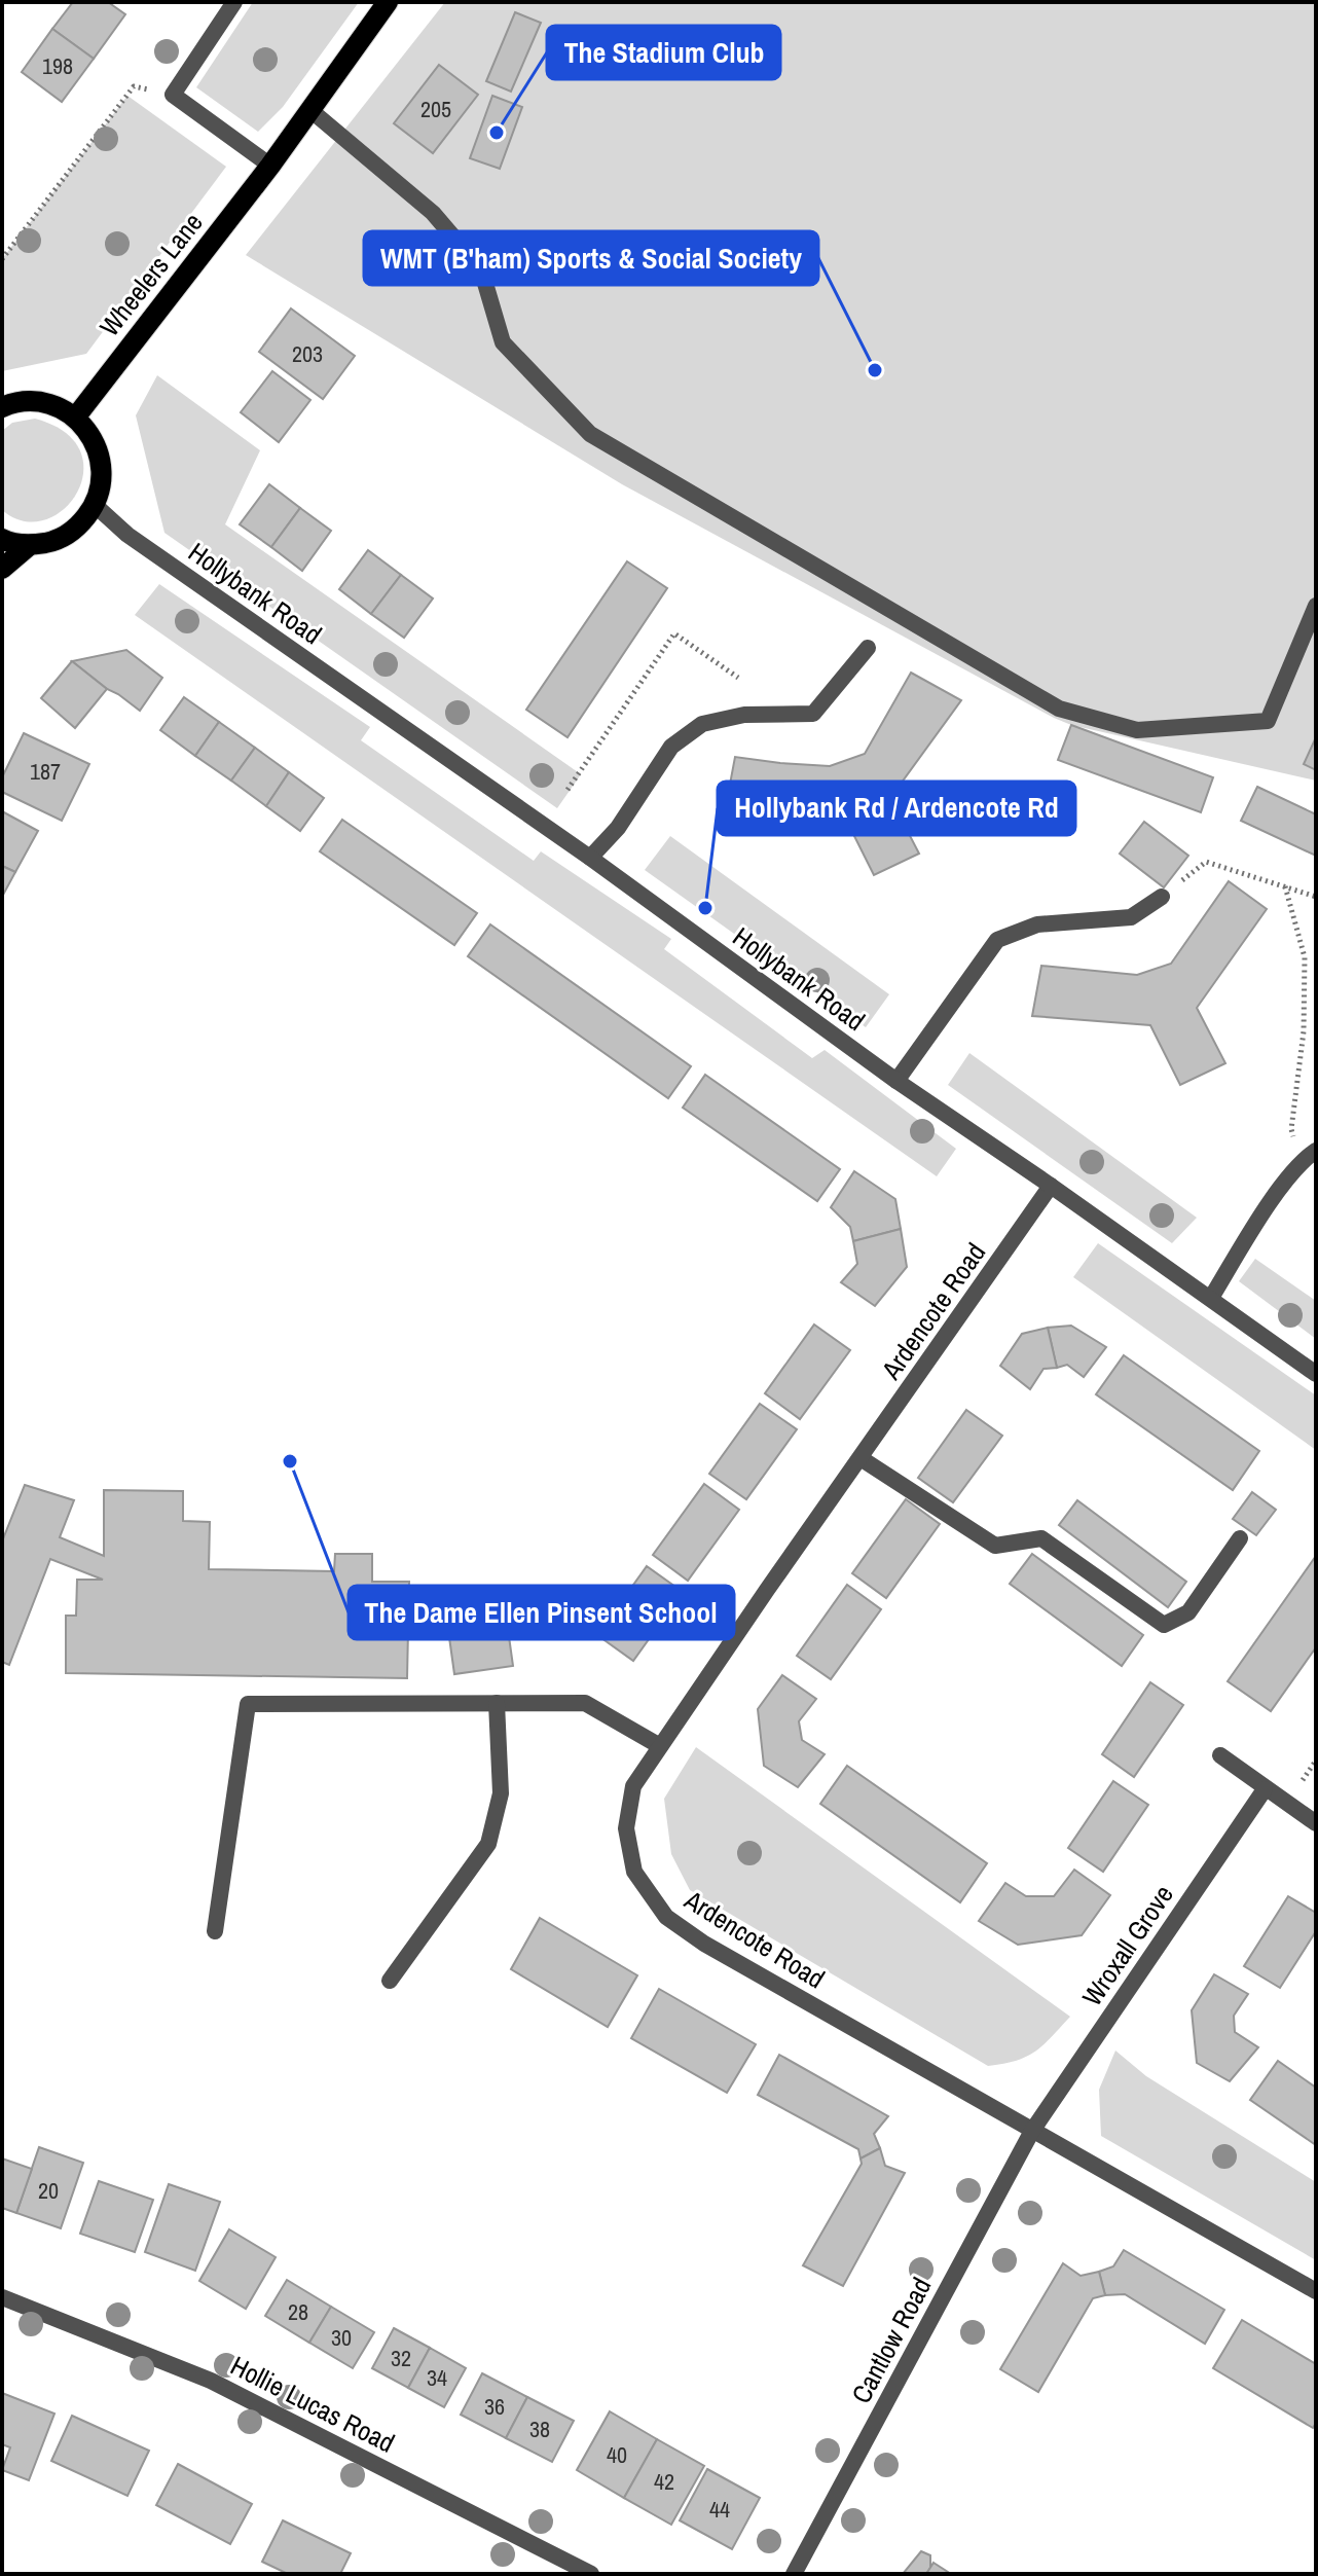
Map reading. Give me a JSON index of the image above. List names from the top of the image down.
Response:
{
  "streets": {
    "main road": ["Wheelers Lane"],
    "street": [
      "Hollybank Road",
      "Ardencote Road",
      "Wroxall Grove",
      "Cantlow Road",
      "Hollie Lucas Road"
    ]
  },
  "crossings": [
    ["Hollybank Road", "Ardencote Road"],
    ["Ardencote Road", "Wroxall Grove"],
    ["Ardencote Road", "Cantlow Road"],
    ["Wroxall Grove", "Cantlow Road"]
  ],
  "places": [
    "The Stadium Club",
    "WMT (B'ham) Sports & Social Society",
    "Hollybank Rd / Ardencote Rd",
    "The Dame Ellen Pinsent School"
  ],
  "house_numbers": [
    "198",
    "205",
    "203",
    "187",
    "20",
    "28",
    "30",
    "32",
    "34",
    "36",
    "38",
    "40",
    "42",
    "44"
  ]
}
